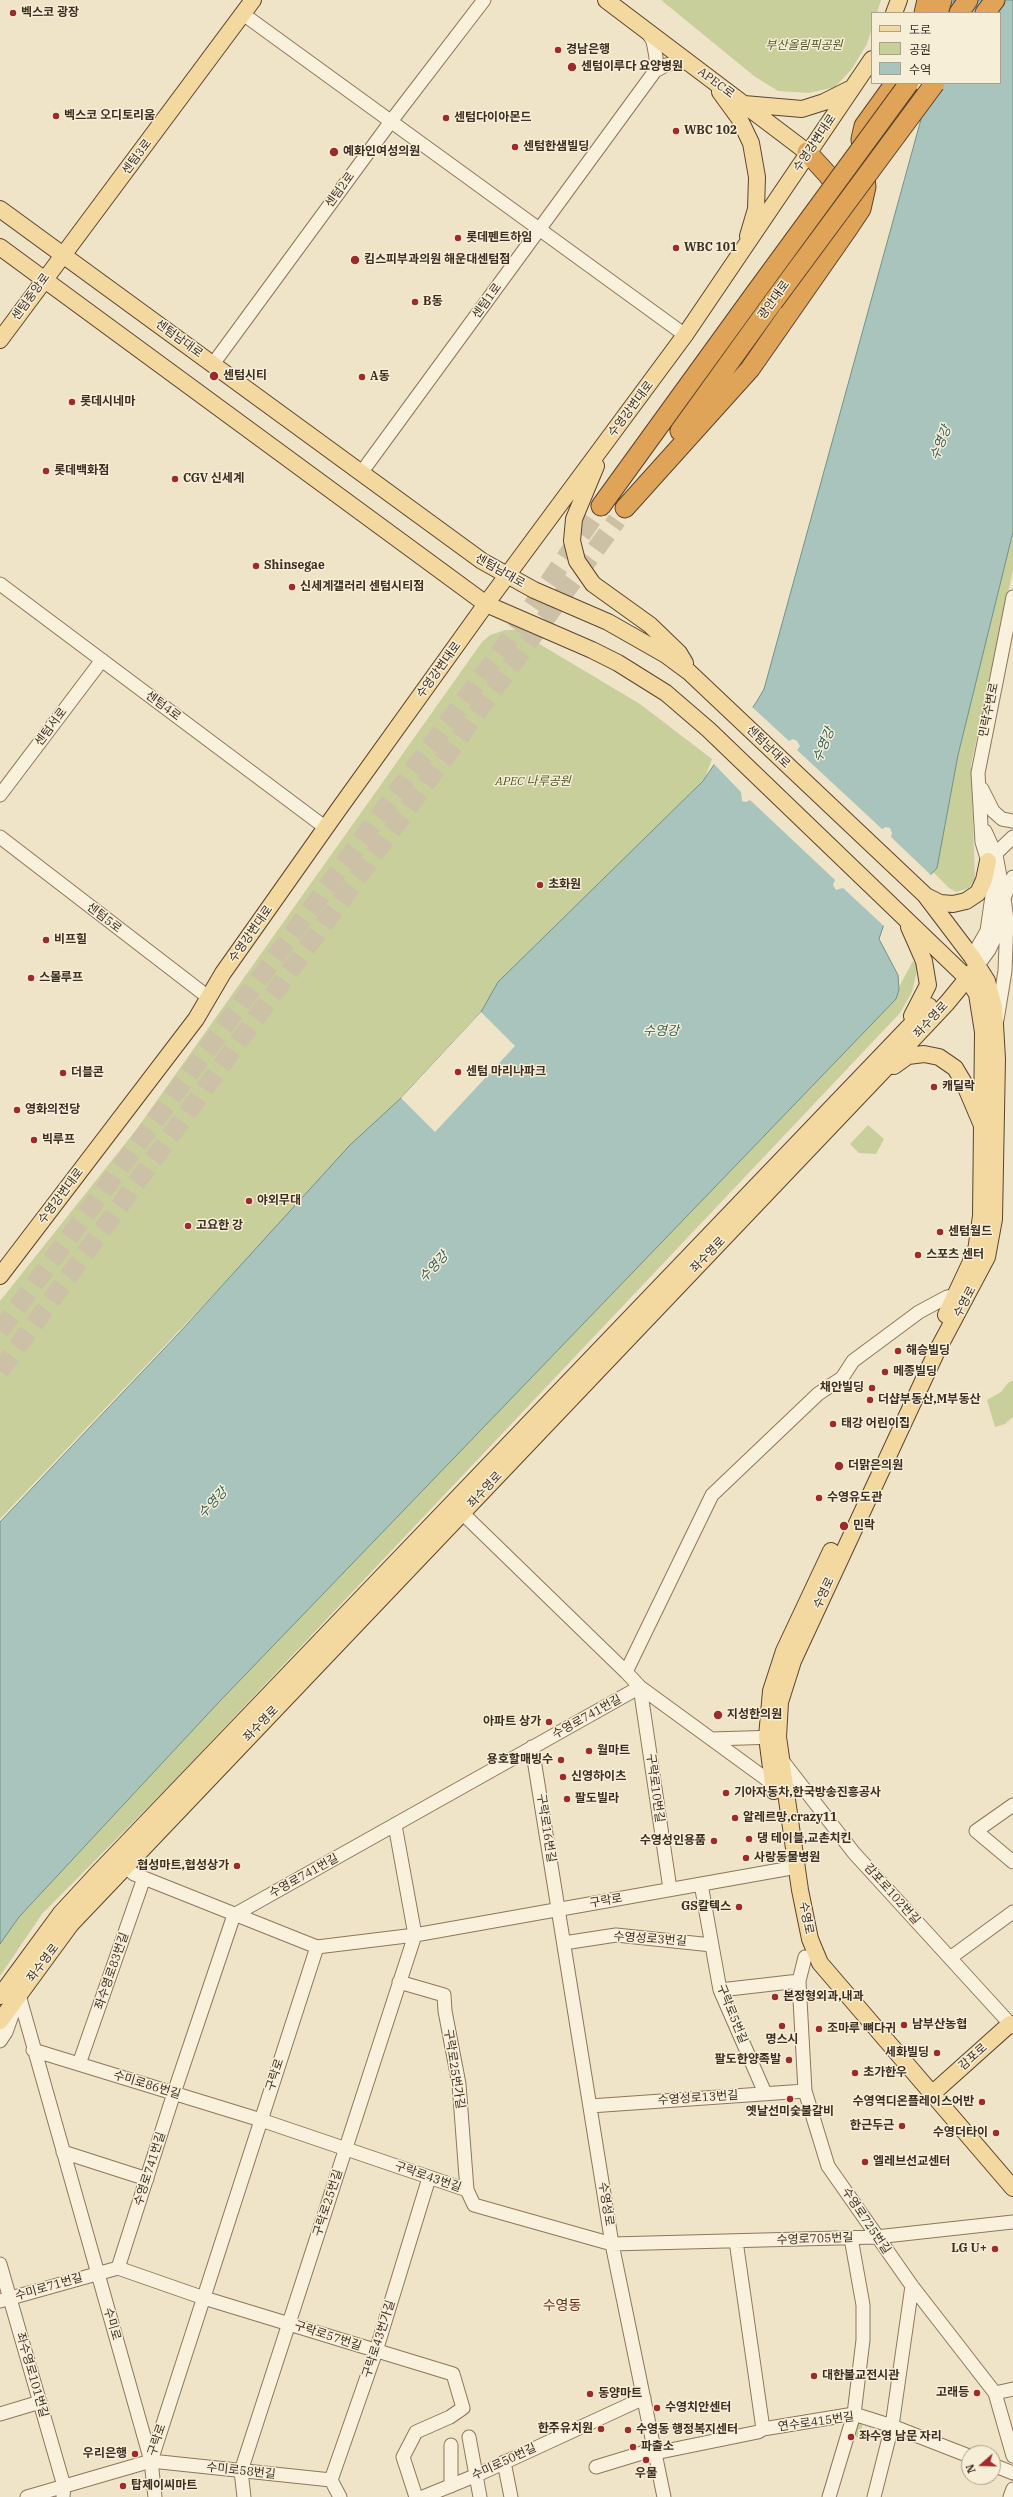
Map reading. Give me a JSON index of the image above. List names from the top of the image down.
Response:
{
  "streets": {
    "highway": ["광안대로"],
    "main road": [
      "APEC로",
      "수영강변대로",
      "센텀3로",
      "센텀중앙로",
      "센텀남대로",
      "좌수영로",
      "수영로",
      "감포로"
    ],
    "street": [
      "센텀2로",
      "센텀1로",
      "센텀4로",
      "민락수변로",
      "센텀서로",
      "센텀5로",
      "수영로741번길",
      "구락로10번길",
      "구락로16번길",
      "감포로102번길",
      "구락로",
      "수영성로3번길",
      "좌수영로83번길",
      "구락로5번길",
      "구락로25번가길",
      "수미로86번길",
      "수영성로13번길",
      "구락로43번길",
      "구락로25번길",
      "수영성로",
      "수영로725번길",
      "수영로705번길",
      "수미로71번길",
      "수미로",
      "구락로57번길",
      "구락로43번가길",
      "좌수영로101번길",
      "연수로415번길",
      "수미로50번길",
      "수미로58번길"
    ]
  },
  "crossings": [
    ["APEC로", "수영강변대로"],
    ["수영강변대로", "센텀남대로"],
    ["수영강변대로", "센텀4로"],
    ["수영강변대로", "센텀5로"],
    ["센텀3로", "센텀중앙로"],
    ["센텀3로", "센텀남대로"],
    ["센텀2로", "센텀남대로"],
    ["센텀중앙로", "센텀남대로"],
    ["센텀1로", "센텀남대로"],
    ["센텀남대로", "민락수변로"],
    ["센텀남대로", "좌수영로"],
    ["센텀남대로", "수영로"],
    ["센텀4로", "센텀서로"],
    ["민락수변로", "좌수영로"],
    ["민락수변로", "수영로"],
    ["좌수영로", "수영로"],
    ["좌수영로", "수미로"],
    ["수영로", "감포로102번길"],
    ["수영로", "구락로"],
    ["수영로", "감포로"],
    ["수영로", "수영로725번길"],
    ["수영로741번길", "구락로10번길"],
    ["수영로741번길", "구락로16번길"],
    ["수영로741번길", "수미로86번길"],
    ["구락로10번길", "구락로"],
    ["구락로16번길", "구락로"],
    ["구락로16번길", "수영성로"],
    ["감포로102번길", "감포로"],
    ["구락로", "구락로5번길"],
    ["구락로", "수미로86번길"],
    ["구락로", "구락로43번길"],
    ["구락로", "구락로25번길"],
    ["구락로", "수영성로"],
    ["구락로", "수미로"],
    ["구락로", "구락로57번길"],
    ["구락로", "좌수영로101번길"],
    ["구락로", "수미로58번길"],
    ["수영성로3번길", "구락로5번길"],
    ["수영성로3번길", "수영성로"],
    ["좌수영로83번길", "수미로86번길"],
    ["구락로5번길", "수영성로13번길"],
    ["구락로25번가길", "구락로43번길"],
    ["구락로25번가길", "구락로25번길"],
    ["수미로86번길", "구락로43번길"],
    ["수미로86번길", "수미로"],
    ["수영성로13번길", "수영성로"],
    ["수영성로13번길", "수영로725번길"],
    ["구락로43번길", "구락로25번길"],
    ["구락로43번길", "수영성로"],
    ["구락로43번길", "수영로705번길"],
    ["구락로43번길", "구락로43번가길"],
    ["구락로25번길", "구락로57번길"],
    ["구락로25번길", "수미로58번길"],
    ["수영성로", "수영로705번길"],
    ["수영성로", "연수로415번길"],
    ["수영성로", "수미로50번길"],
    ["수영로725번길", "수영로705번길"],
    ["수미로71번길", "수미로"],
    ["수미로71번길", "좌수영로101번길"],
    ["수미로", "수미로58번길"],
    ["구락로57번길", "구락로43번가길"],
    ["구락로43번가길", "수미로58번길"]
  ],
  "districts": ["수영동"],
  "water": ["수영강"],
  "parks": ["부산올림픽공원", "APEC 나루공원"],
  "places": [
    "벡스코 광장",
    "경남은행",
    "센텀이루다 요양병원",
    "벡스코 오디토리움",
    "센텀다이아몬드",
    "WBC 102",
    "센텀한샘빌딩",
    "예화인여성의원",
    "롯데펜트하임",
    "WBC 101",
    "킴스피부과의원 해운대센텀점",
    "B동",
    "센텀시티",
    "A동",
    "롯데시네마",
    "롯데백화점",
    "CGV 신세계",
    "Shinsegae",
    "신세계갤러리 센텀시티점",
    "초화원",
    "비프힐",
    "스몰루프",
    "센텀 마리나파크",
    "더블콘",
    "캐딜락",
    "영화의전당",
    "빅루프",
    "야외무대",
    "고요한 강",
    "센텀월드",
    "스포츠 센터",
    "해승빌딩",
    "메종빌딩",
    "채안빌딩",
    "더샵부동산,M부동산",
    "태강 어린이집",
    "더맑은의원",
    "수영유도관",
    "민락",
    "지성한의원",
    "아파트 상가",
    "월마트",
    "용호할매빙수",
    "신영하이츠",
    "기아자동차,한국방송진흥공사",
    "팔도빌라",
    "알레르망,crazy11",
    "댕 테이블,교촌치킨",
    "수영성인용품",
    "사랑동물병원",
    "협성마트,협성상가",
    "GS칼텍스",
    "본정형외과,내과",
    "남부산농협",
    "명스시",
    "조마루 뼈다귀",
    "세화빌딩",
    "팔도한양족발",
    "초가한우",
    "옛날선미숯불갈비",
    "수영역디온플레이스어반",
    "한근두근",
    "수영더타이",
    "엘레브선교센터",
    "LG U+",
    "대한불교전시관",
    "고래등",
    "동양마트",
    "수영치안센터",
    "한주유치원",
    "수영동 행정복지센터",
    "좌수영 남문 자리",
    "파출소",
    "우리은행",
    "우물",
    "탑제이씨마트"
  ],
  "legend": ["도로", "공원", "수역"],
  "north": "left"
}
